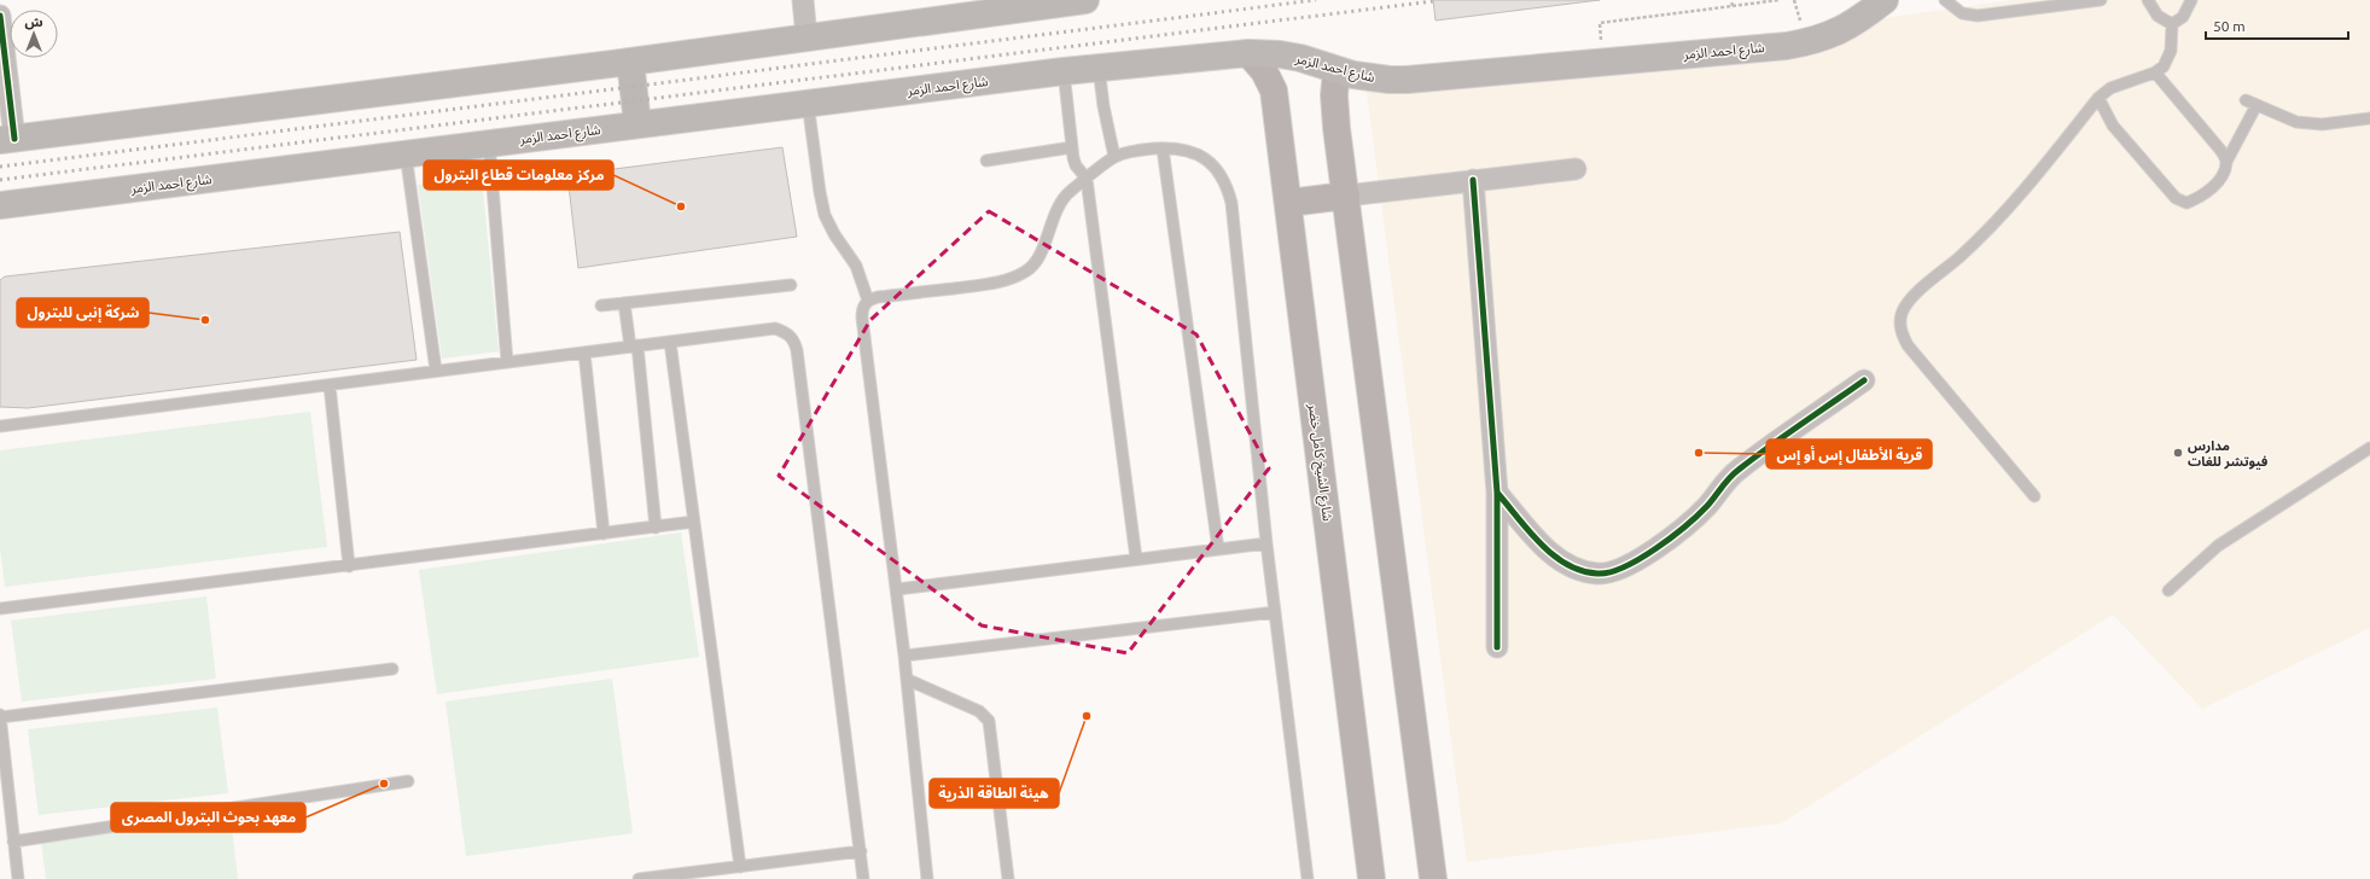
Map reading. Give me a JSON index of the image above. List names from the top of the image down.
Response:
{
  "streets": {
    "main road": ["شارع احمد الزمر", "شارع الشيخ كامل خضر"]
  },
  "crossings": [
    ["شارع احمد الزمر", "شارع الشيخ كامل خضر"]
  ],
  "places": [
    "مركز معلومات قطاع البترول",
    "شركة إنبى للبترول",
    "قرية الأطفال إس أو إس",
    "مدارس فيوتشر للغات",
    "هيئة الطاقة الذرية",
    "معهد بحوث البترول المصرى"
  ],
  "scale_bar": "50 m",
  "north": "top"
}
